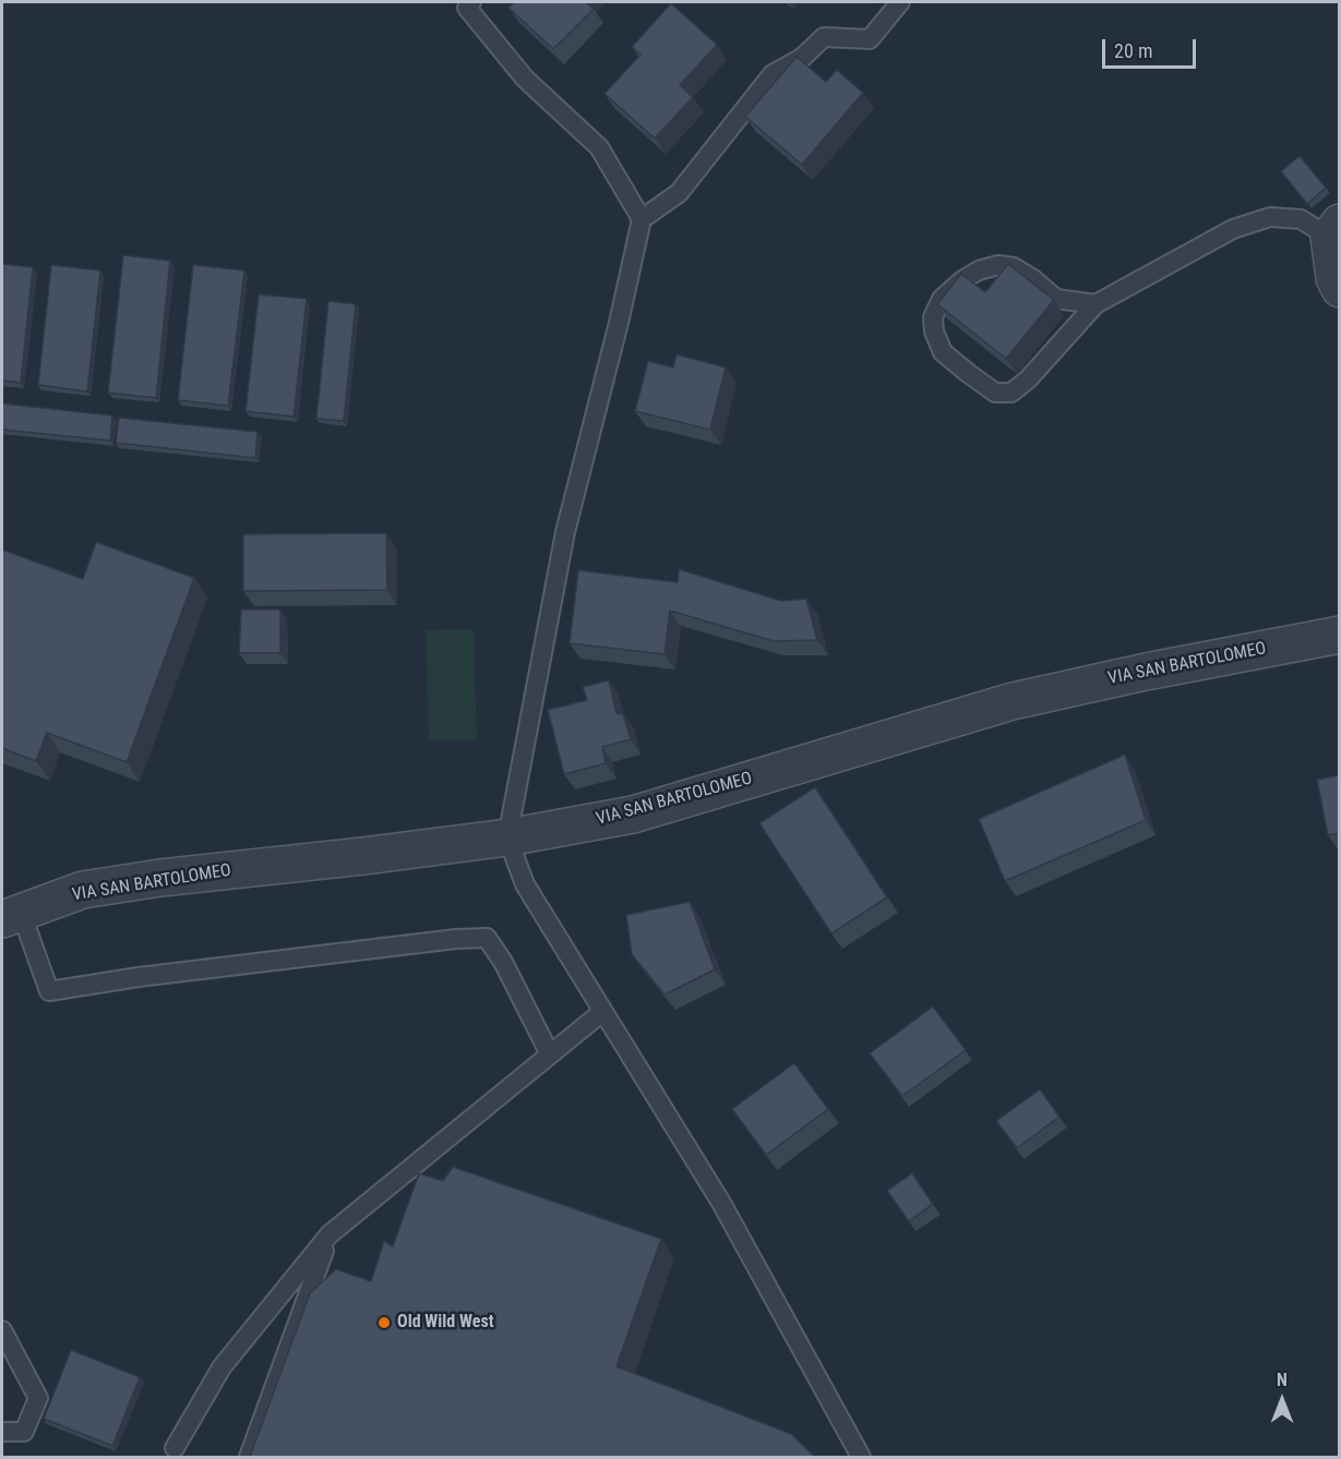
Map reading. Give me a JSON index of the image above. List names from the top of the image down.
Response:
{
  "streets": {
    "street": ["VIA SAN BARTOLOMEO"]
  },
  "places": ["Old Wild West"],
  "scale_bar": "20 m",
  "north": "top"
}
